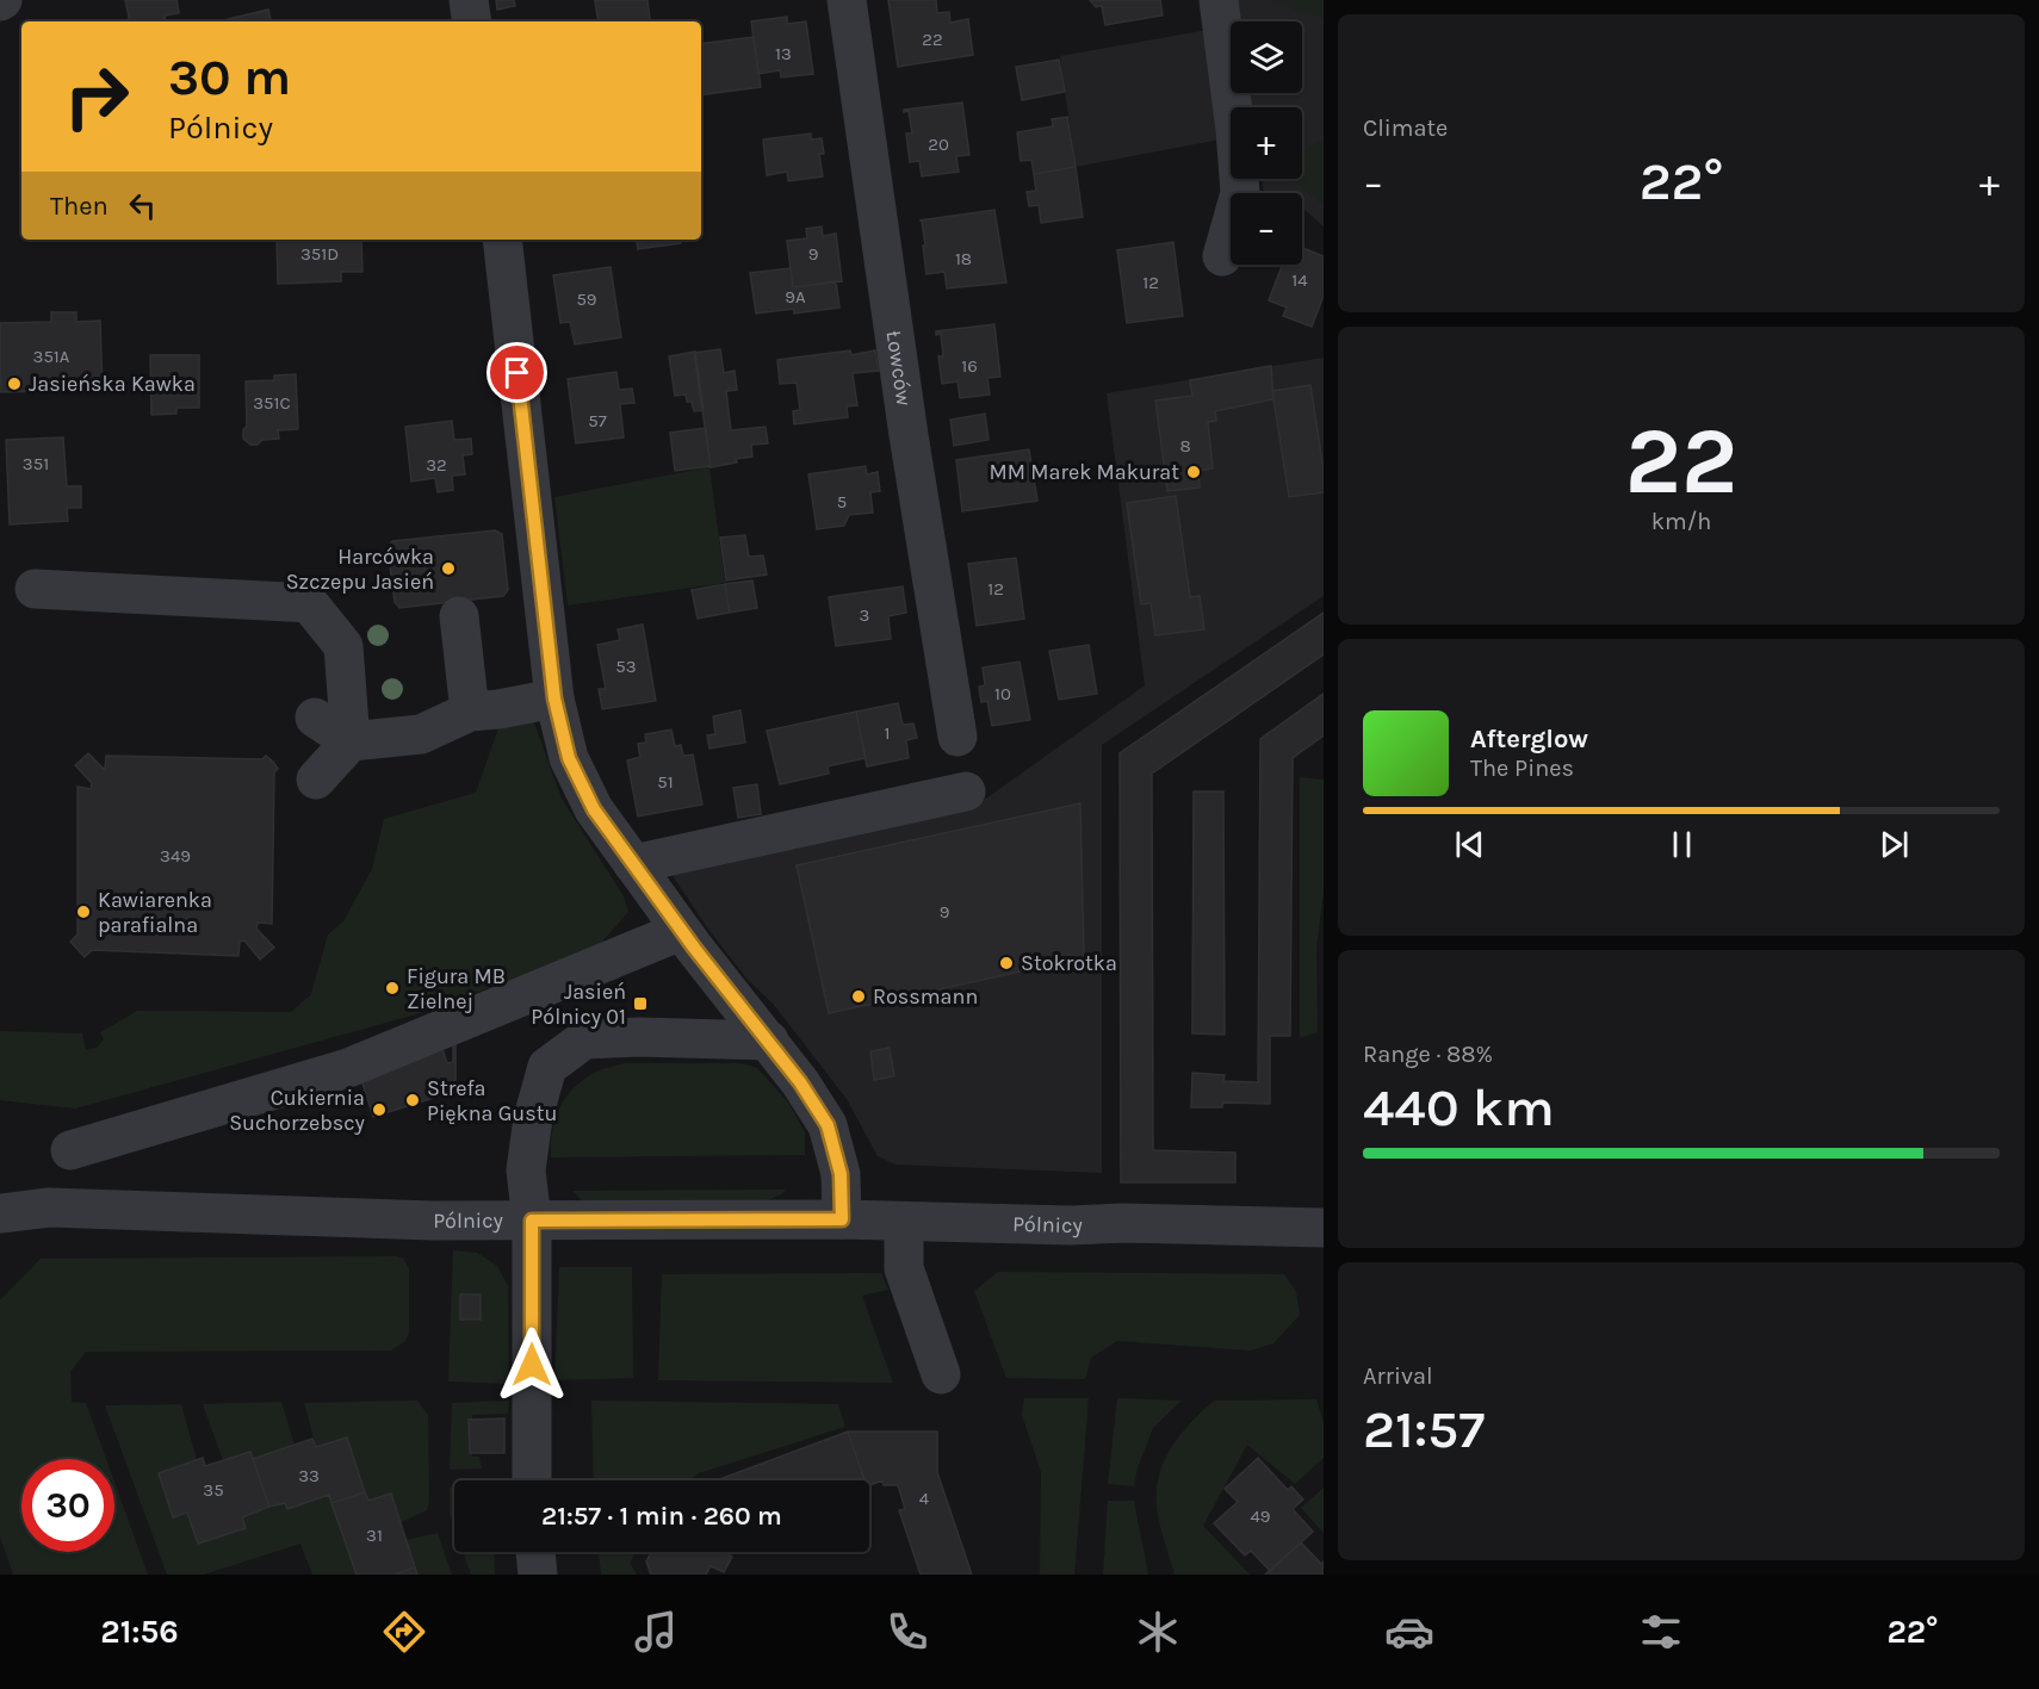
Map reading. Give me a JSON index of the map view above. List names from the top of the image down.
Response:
{
  "streets": {
    "street": ["Łowców", "Pólnicy"]
  },
  "places": {
    "other": [
      "Jasieńska Kawka",
      "MM Marek Makurat",
      "Harcówka Szczepu Jasień",
      "Kawiarenka parafialna",
      "Stokrotka",
      "Figura MB Zielnej",
      "Rossmann",
      "Strefa Piękna Gustu",
      "Cukiernia Suchorzebscy"
    ],
    "transit": ["Jasień Pólnicy 01"]
  },
  "house_numbers": [
    "22",
    "13",
    "20",
    "351D",
    "9",
    "18",
    "14",
    "12",
    "9A",
    "59",
    "351A",
    "16",
    "351C",
    "57",
    "8",
    "351",
    "32",
    "5",
    "12",
    "3",
    "53",
    "10",
    "1",
    "51",
    "349",
    "9",
    "33",
    "35",
    "4",
    "49",
    "31"
  ],
  "page": {
    "tile": [
      "Climate",
      ["22", "km/h"],
      ["Range · 88%", "440 km"],
      ["Arrival", "21:57"]
    ],
    "map_buttons": ["+", "−"],
    "turn": ["30 m", "Pólnicy"],
    "heat": ["−", "22°", "+"],
    "then": "Then",
    "song": ["Afterglow", "The Pines"],
    "limit": "30",
    "trip": "21:57 · 1 min · 260 m",
    "tabs": ["21:56", "22°"]
  }
}
